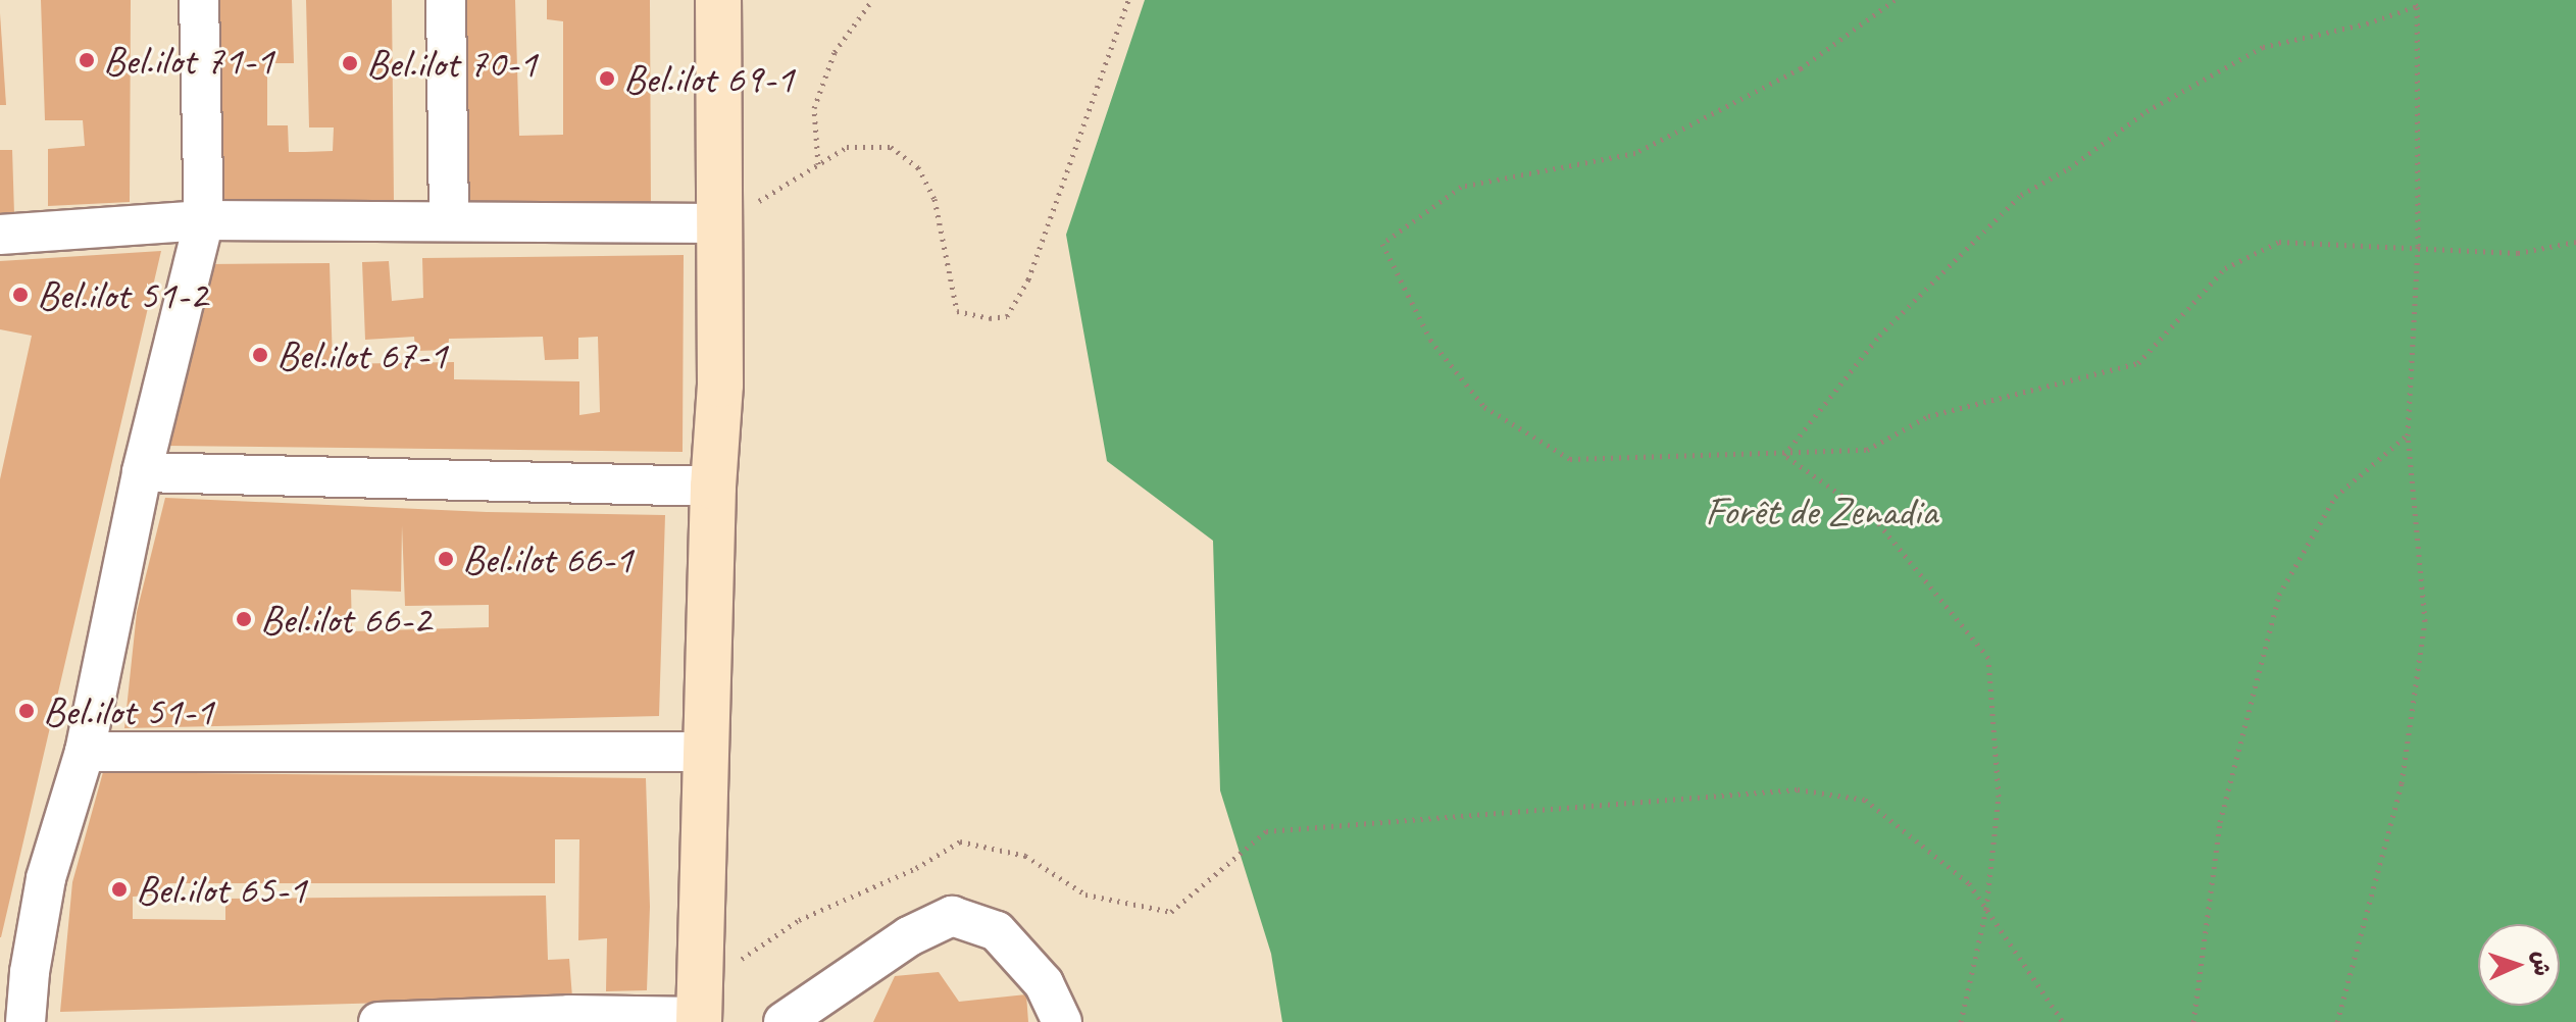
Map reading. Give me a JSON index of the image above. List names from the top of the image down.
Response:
{
  "parks": ["Forêt de Zenadia"],
  "places": [
    "Bel.ilot 71-1",
    "Bel.ilot 70-1",
    "Bel.ilot 69-1",
    "Bel.ilot 51-2",
    "Bel.ilot 67-1",
    "Bel.ilot 66-1",
    "Bel.ilot 66-2",
    "Bel.ilot 51-1",
    "Bel.ilot 65-1"
  ],
  "north": "right"
}
